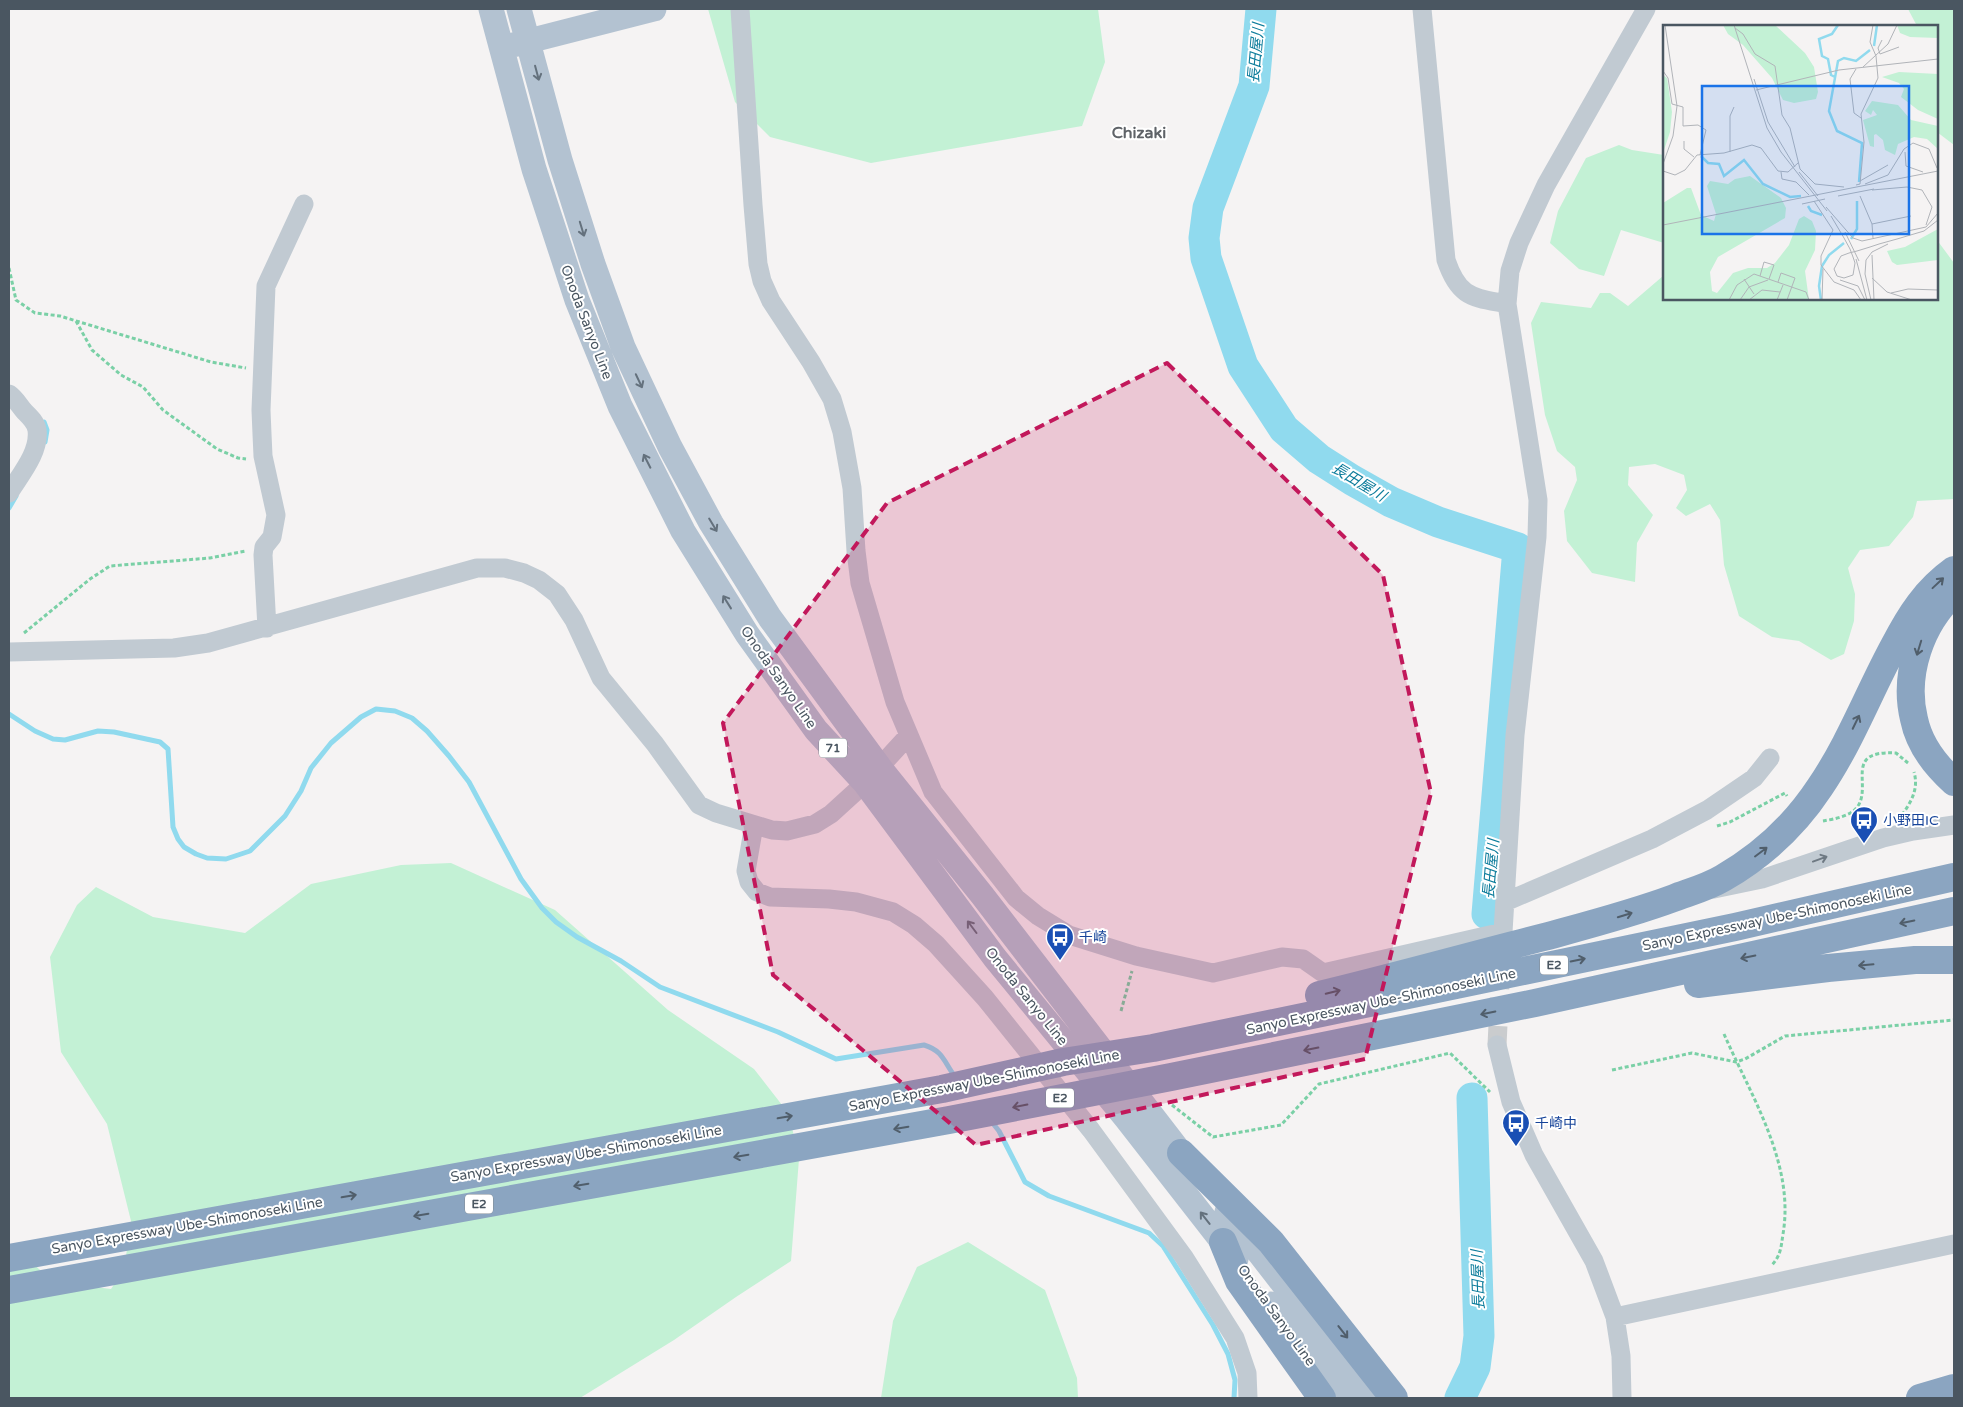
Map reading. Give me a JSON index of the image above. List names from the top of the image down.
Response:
{
  "streets": {
    "highway": ["Sanyo Expressway Ube-Shimonoseki Line", "E2"],
    "main road": ["Onoda Sanyo Line", "71"]
  },
  "districts": ["Chizaki"],
  "water": ["長田屋川"],
  "places": {
    "bus stop": ["小野田IC", "千崎", "千崎中"]
  }
}
